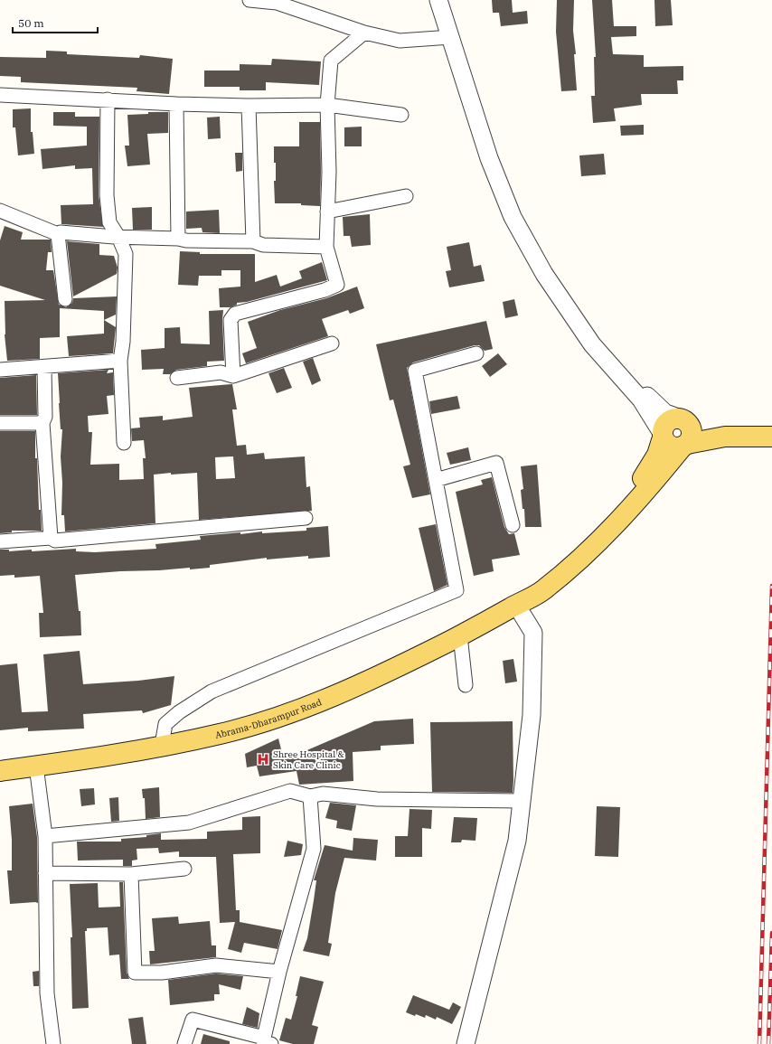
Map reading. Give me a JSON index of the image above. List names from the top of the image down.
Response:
{
  "streets": {
    "main road": ["Abrama-Dharampur Road"]
  },
  "places": {
    "hospital": ["Shree Hospital & Skin Care Clinic"]
  },
  "scale_bar": "50 m"
}
